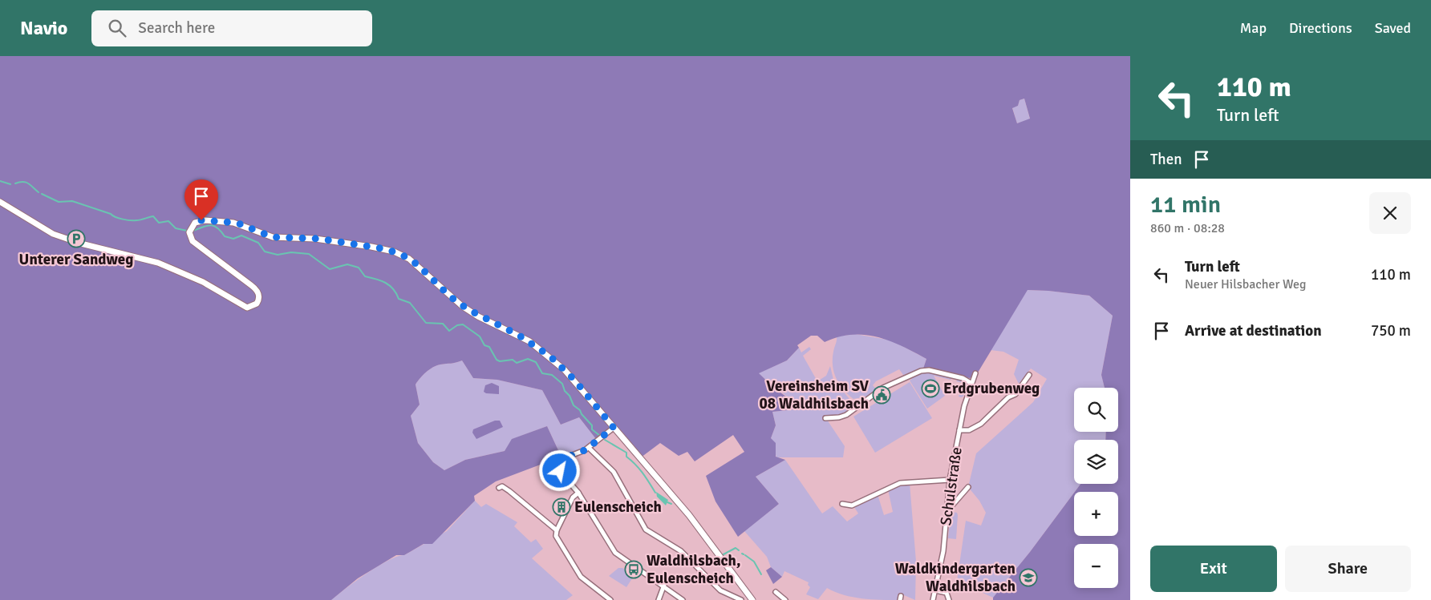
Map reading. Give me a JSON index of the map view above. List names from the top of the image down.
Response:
{
  "streets": {
    "street": ["Schulstraße"]
  },
  "places": {
    "parking": ["Unterer Sandweg"],
    "sports": ["Erdgrubenweg"],
    "public building": ["Vereinsheim SV 08 Waldhilsbach"],
    "building": ["Eulenscheich"],
    "bus stop": ["Waldhilsbach, Eulenscheich"],
    "school or university": ["Waldkindergarten Waldhilsbach"]
  },
  "page": {
    "header": "Navio",
    "search": "Search here",
    "nav": ["Map", "Directions", "Saved"],
    "turn": ["110 m", "Turn left"],
    "then": "Then",
    "heading": ["11 min", "860 m · 08:28"],
    "list": [
      {
        "name": "Turn left",
        "note": "Neuer Hilsbacher Weg",
        "value": "110 m"
      },
      {
        "name": "Arrive at destination",
        "value": "750 m"
      }
    ],
    "map_buttons": ["+", "−"],
    "buttons": ["Exit", "Share"]
  }
}
